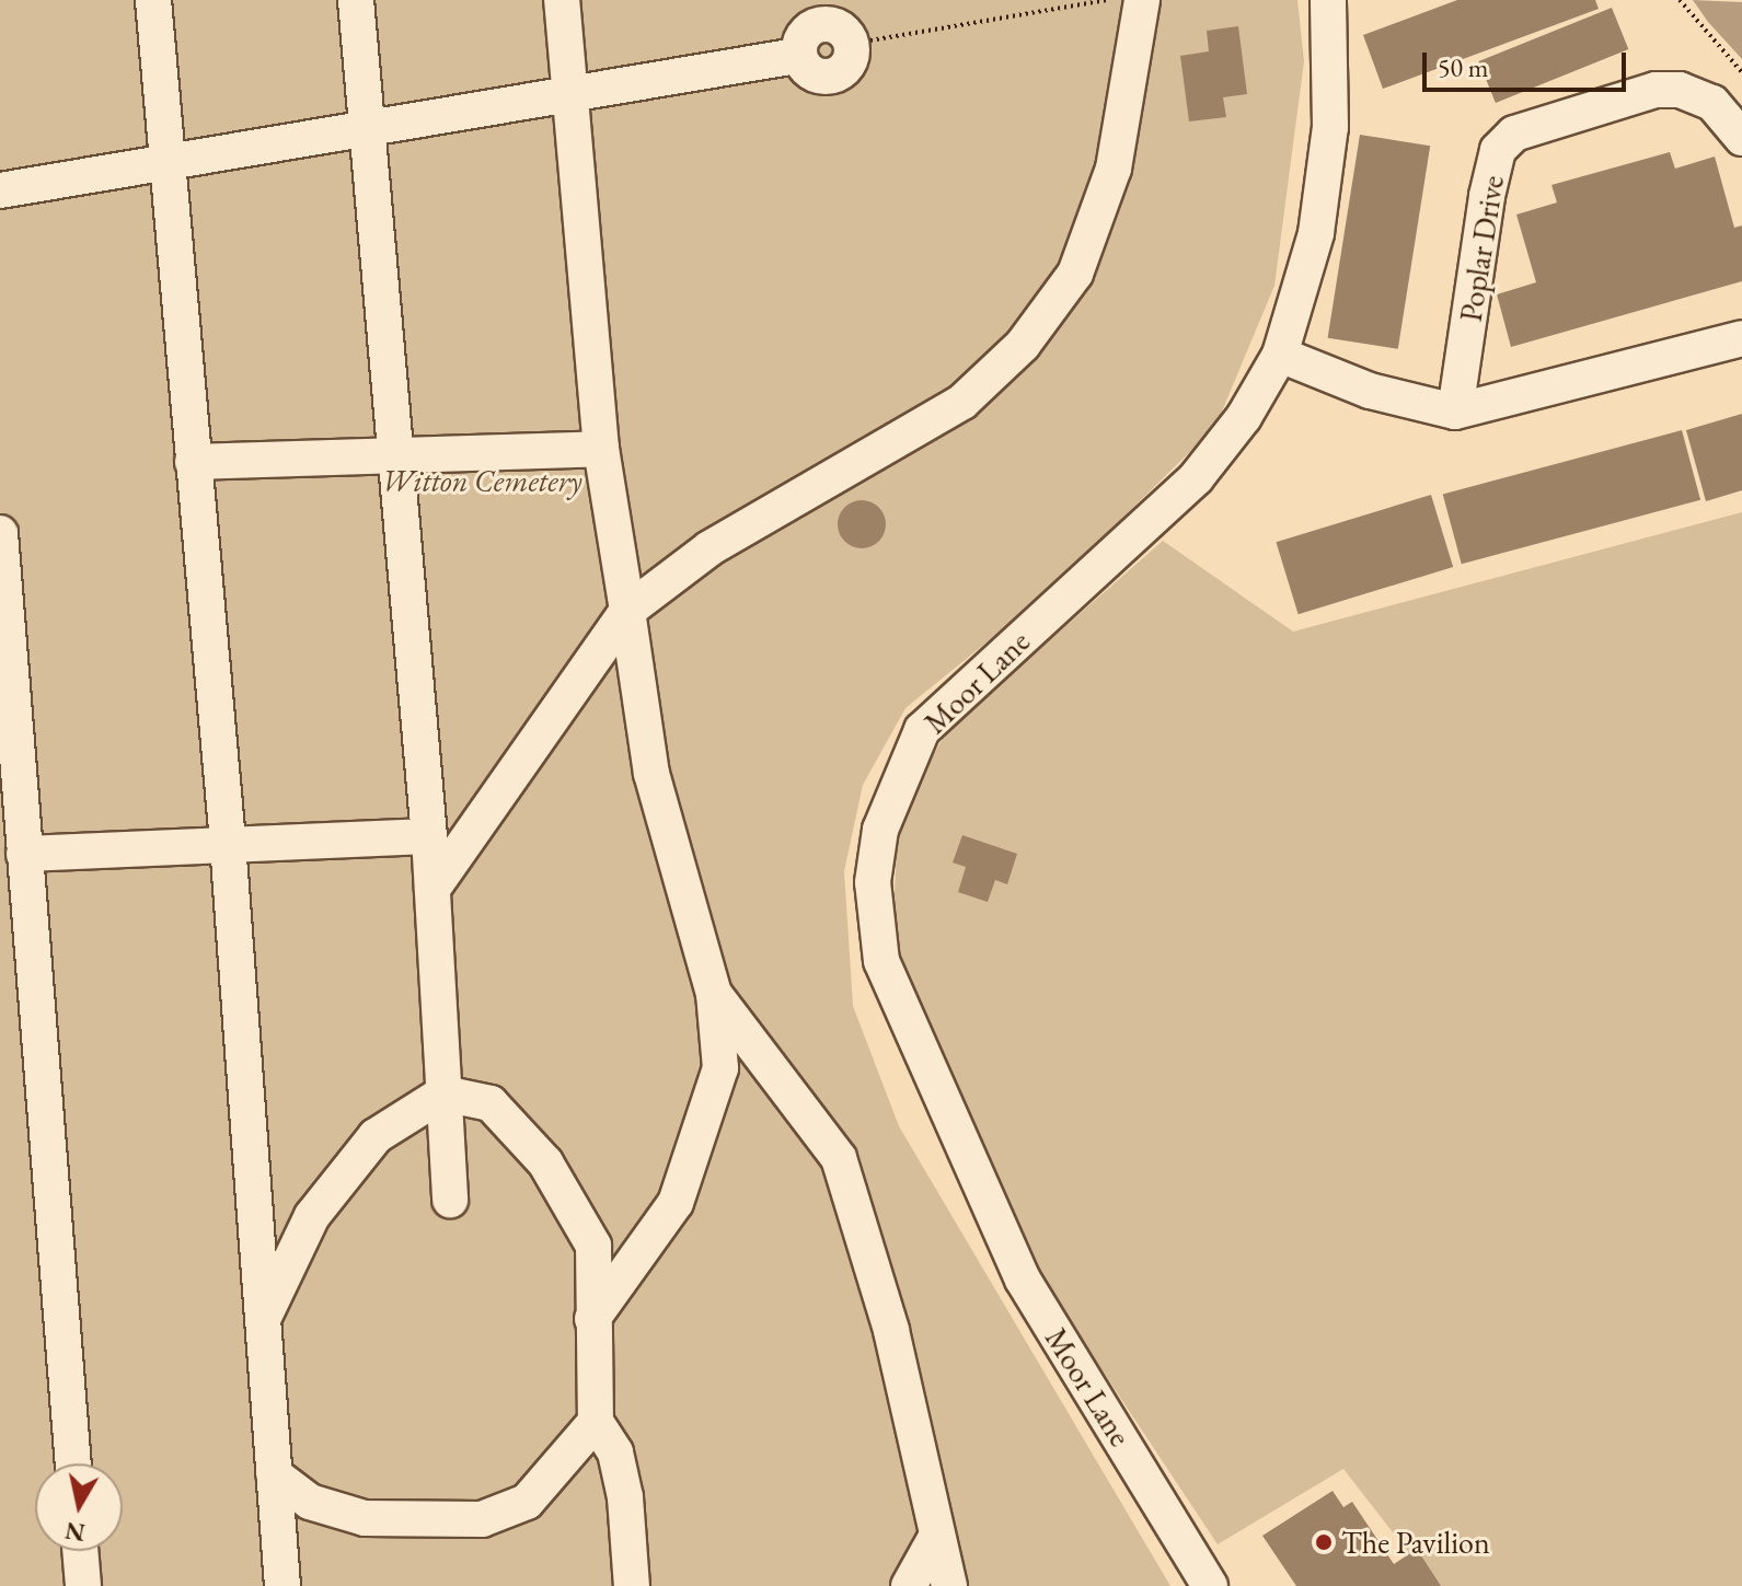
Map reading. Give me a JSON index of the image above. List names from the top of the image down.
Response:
{
  "streets": {
    "street": ["Poplar Drive", "Moor Lane"]
  },
  "parks": ["Witton Cemetery"],
  "places": ["The Pavilion"],
  "scale_bar": "50 m",
  "north": "bottom"
}
